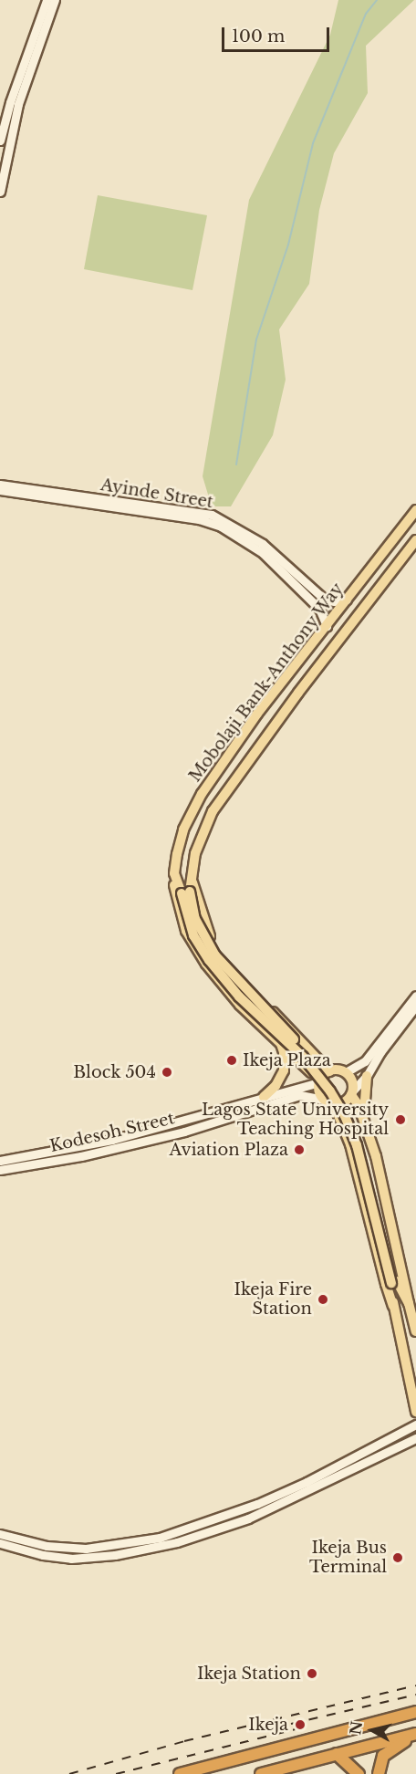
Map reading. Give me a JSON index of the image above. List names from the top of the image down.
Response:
{
  "streets": {
    "main road": ["Mobolaji Bank-Anthony Way"],
    "street": ["Ayinde Street", "Kodesoh Street"]
  },
  "crossings": [
    ["Ayinde Street", "Mobolaji Bank-Anthony Way"]
  ],
  "places": [
    "Ikeja Plaza",
    "Block 504",
    "Lagos State University Teaching Hospital",
    "Aviation Plaza",
    "Ikeja Fire Station",
    "Ikeja Bus Terminal",
    "Ikeja Station",
    "Ikeja"
  ],
  "scale_bar": "100 m",
  "north": "left"
}
